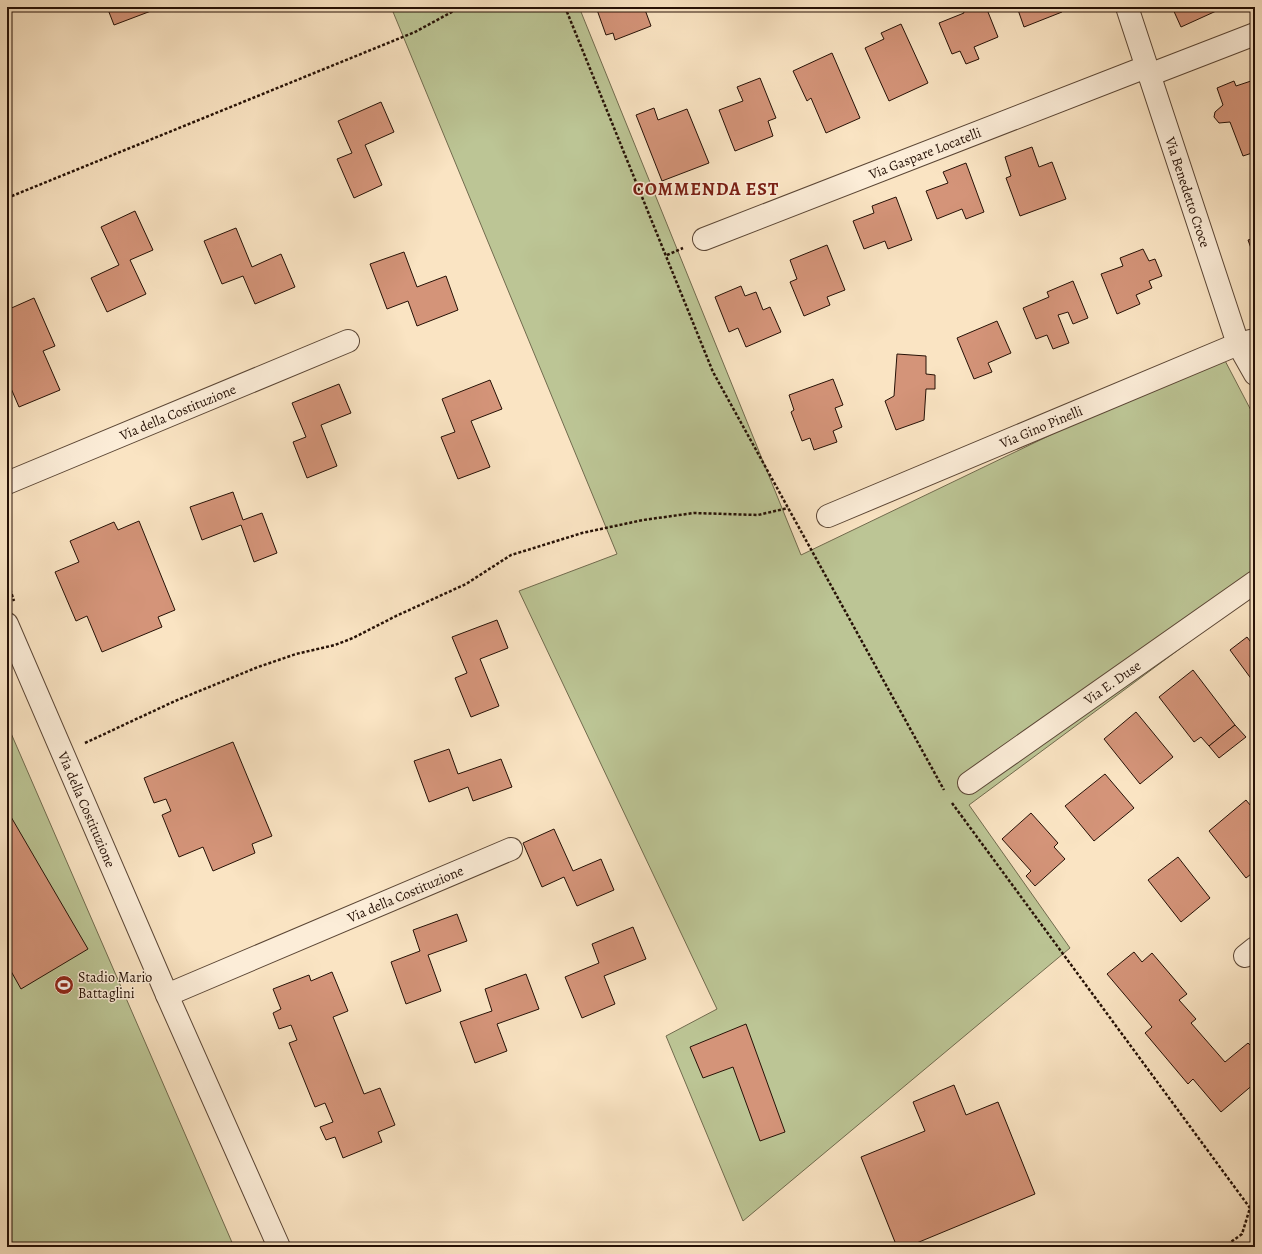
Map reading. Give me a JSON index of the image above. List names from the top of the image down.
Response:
{
  "streets": {
    "street": [
      "Via Gaspare Locatelli",
      "Via Benedetto Croce",
      "Via della Costituzione",
      "Via Gino Pinelli",
      "Via E. Duse"
    ]
  },
  "crossings": [
    ["Via Gaspare Locatelli", "Via Benedetto Croce"],
    ["Via Benedetto Croce", "Via Gino Pinelli"]
  ],
  "districts": ["COMMENDA EST"],
  "places": {
    "sports": ["Stadio Mario Battaglini"]
  }
}
